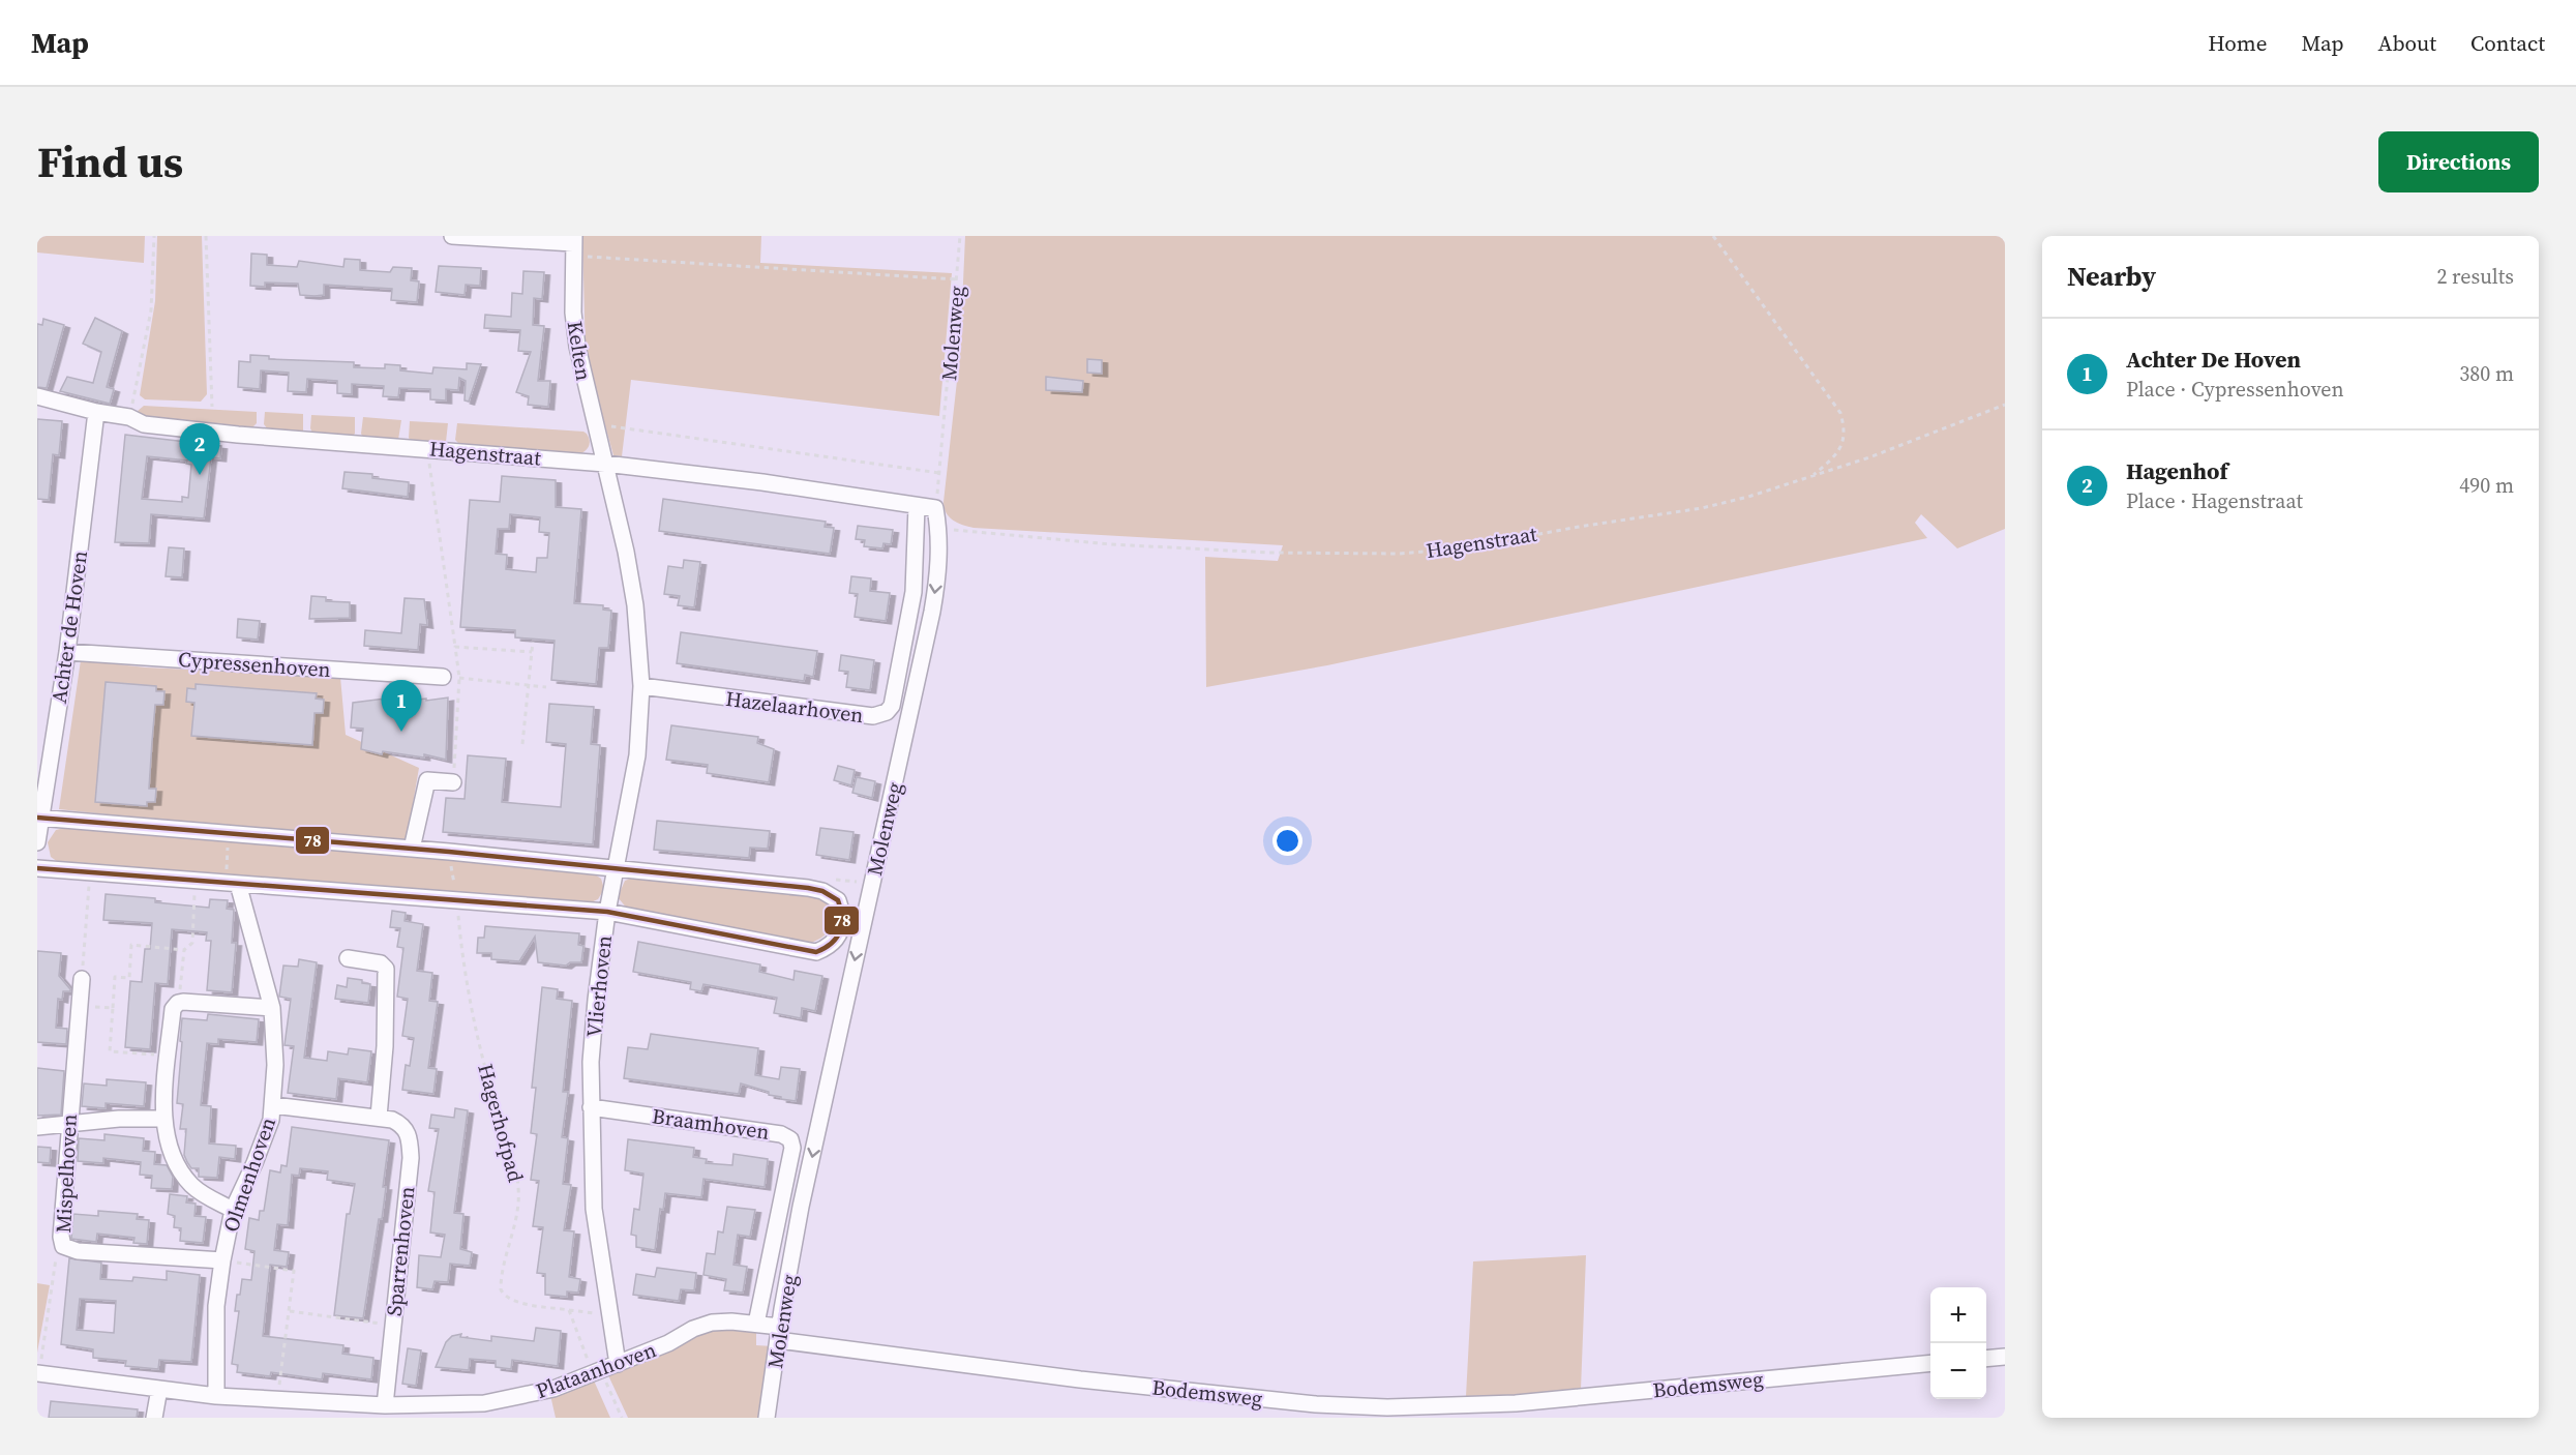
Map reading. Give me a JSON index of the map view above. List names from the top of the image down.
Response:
{
  "streets": {
    "street": [
      "Molenweg",
      "Kelten",
      "Hagenstraat",
      "Achter de Hoven",
      "Cypressenhoven",
      "Hazelaarhoven",
      "Vlierhoven",
      "Braamhoven",
      "Mispelhoven",
      "Olmenhoven",
      "Sparrenhoven",
      "Plataanhoven",
      "Bodemsweg"
    ],
    "path": ["Hagerhofpad"]
  },
  "crossings": [
    ["Molenweg", "Hagenstraat"],
    ["Molenweg", "Plataanhoven"],
    ["Molenweg", "Bodemsweg"],
    ["Kelten", "Hagenstraat"],
    ["Kelten", "Vlierhoven"],
    ["Hagenstraat", "Achter de Hoven"],
    ["Hagenstraat", "Hazelaarhoven"],
    ["Hagenstraat", "Vlierhoven"],
    ["Achter de Hoven", "Cypressenhoven"],
    ["Hazelaarhoven", "Vlierhoven"],
    ["Vlierhoven", "Braamhoven"],
    ["Vlierhoven", "Plataanhoven"],
    ["Hagerhofpad", "Plataanhoven"],
    ["Braamhoven", "Plataanhoven"],
    ["Mispelhoven", "Olmenhoven"],
    ["Olmenhoven", "Sparrenhoven"],
    ["Olmenhoven", "Plataanhoven"],
    ["Sparrenhoven", "Plataanhoven"],
    ["Plataanhoven", "Bodemsweg"]
  ],
  "one_way": ["Molenweg"],
  "lines": ["transit line 78"],
  "page": {
    "header": "Map",
    "nav": [
      "Home",
      "Map",
      "About",
      "Contact"
    ],
    "title": "Find us",
    "buttons": "Directions",
    "heading": ["Nearby", "2 results"],
    "list": [
      {
        "mark": "1",
        "name": "Achter De Hoven",
        "note": "Place · Cypressenhoven",
        "value": "380 m"
      },
      {
        "mark": "2",
        "name": "Hagenhof",
        "note": "Place · Hagenstraat",
        "value": "490 m"
      }
    ],
    "pins": ["2", "1"],
    "map_buttons": ["+", "−"]
  }
}
